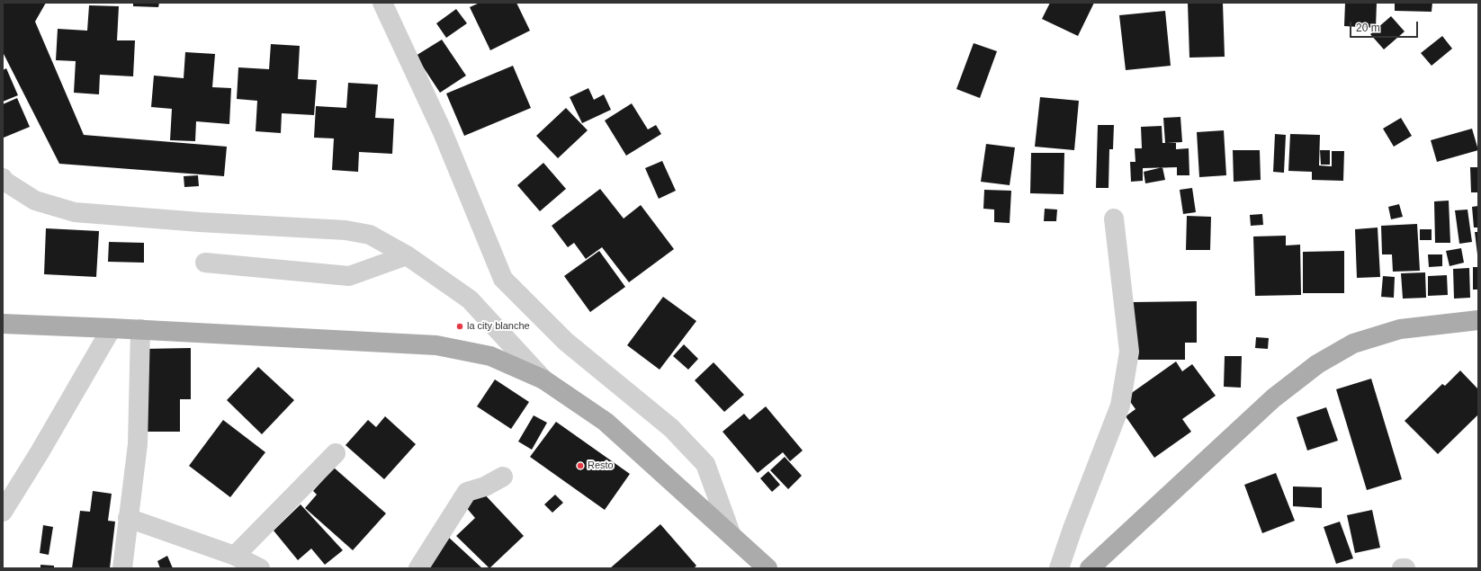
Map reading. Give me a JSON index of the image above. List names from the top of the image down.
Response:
{
  "places": ["la city blanche", "Resto"],
  "scale_bar": "20 m"
}
